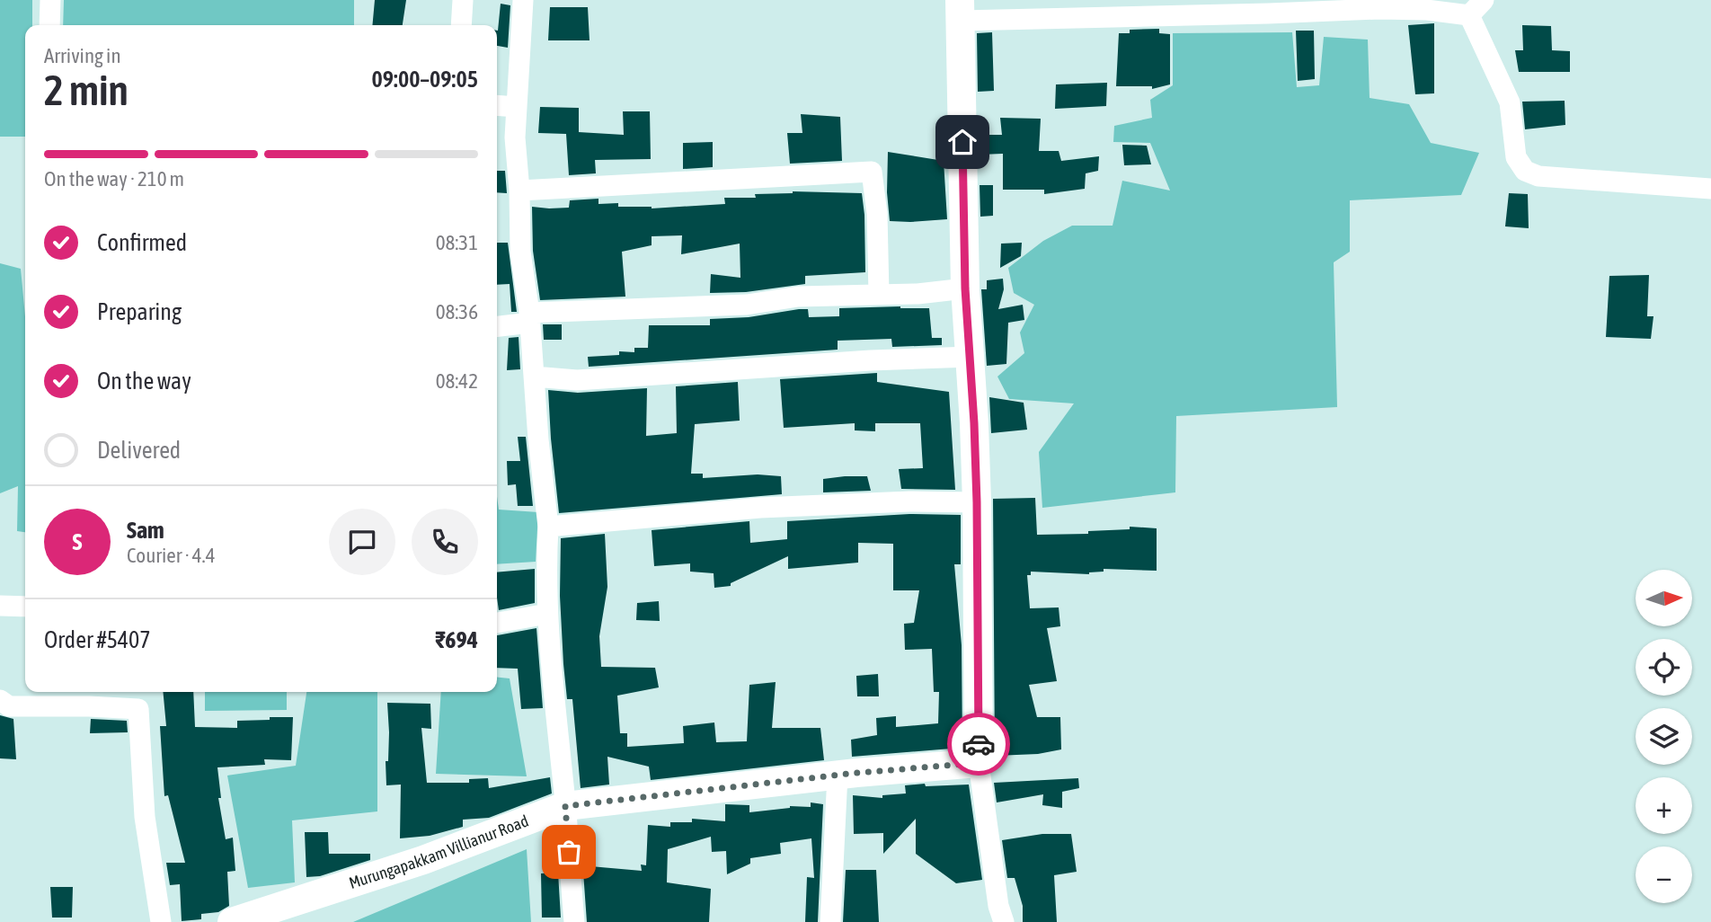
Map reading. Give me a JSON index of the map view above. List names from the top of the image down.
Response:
{
  "streets": {
    "main road": ["Murungapakkam Villianur Road"]
  },
  "north": "right",
  "page": {
    "heading": ["2 min", "Arriving in", "09:00–09:05"],
    "panel": [
      "Sam",
      "Courier · 4.4",
      "Order #5407",
      "₹694"
    ],
    "bar": "On the way · 210 m",
    "list": [
      ["Confirmed", "08:31"],
      ["Preparing", "08:36"],
      ["On the way", "08:42"],
      "Delivered"
    ],
    "round": "S",
    "map_buttons": ["+", "−"]
  }
}
